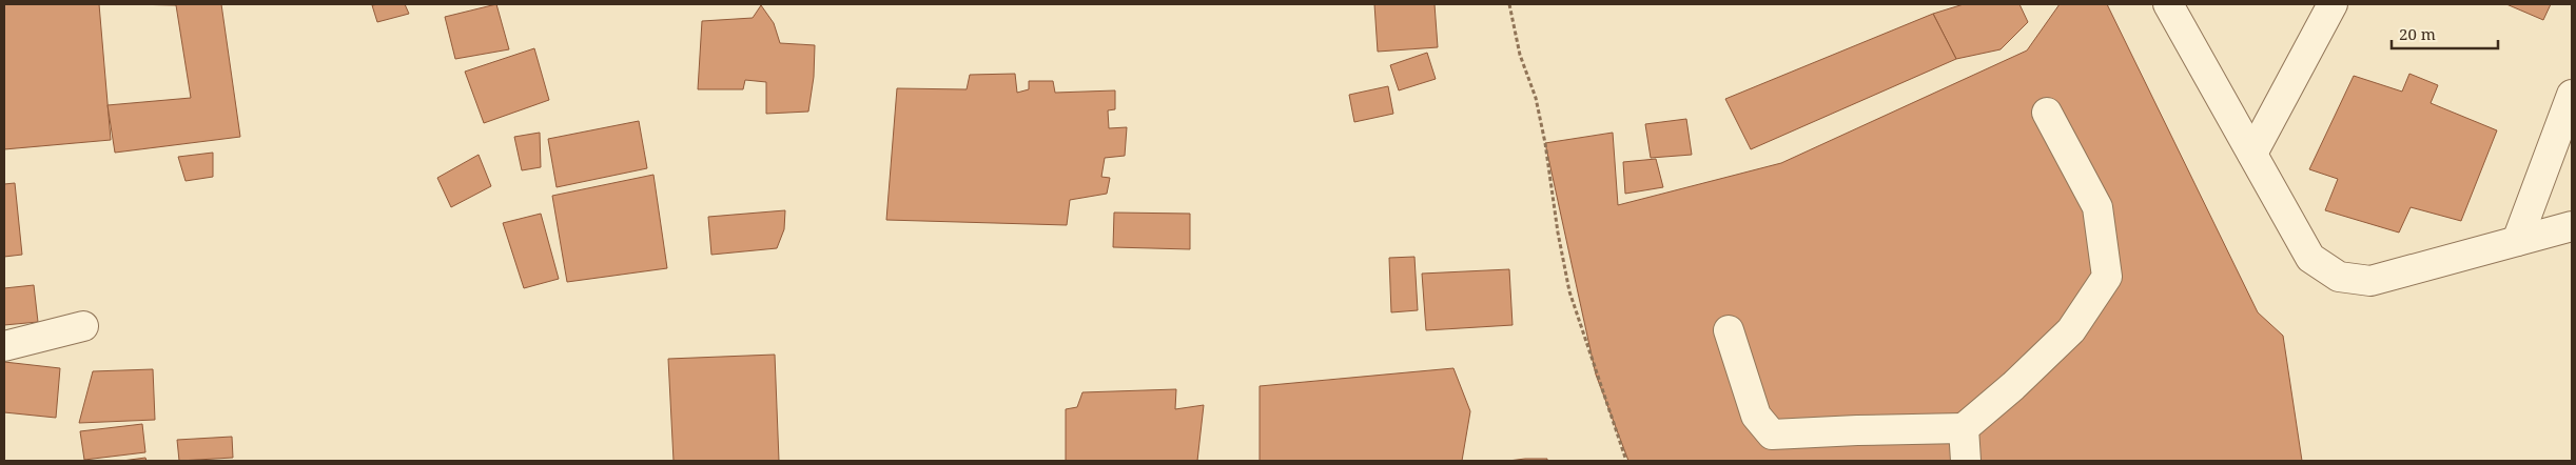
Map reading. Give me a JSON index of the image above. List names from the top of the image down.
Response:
{
  "scale_bar": "20 m"
}
